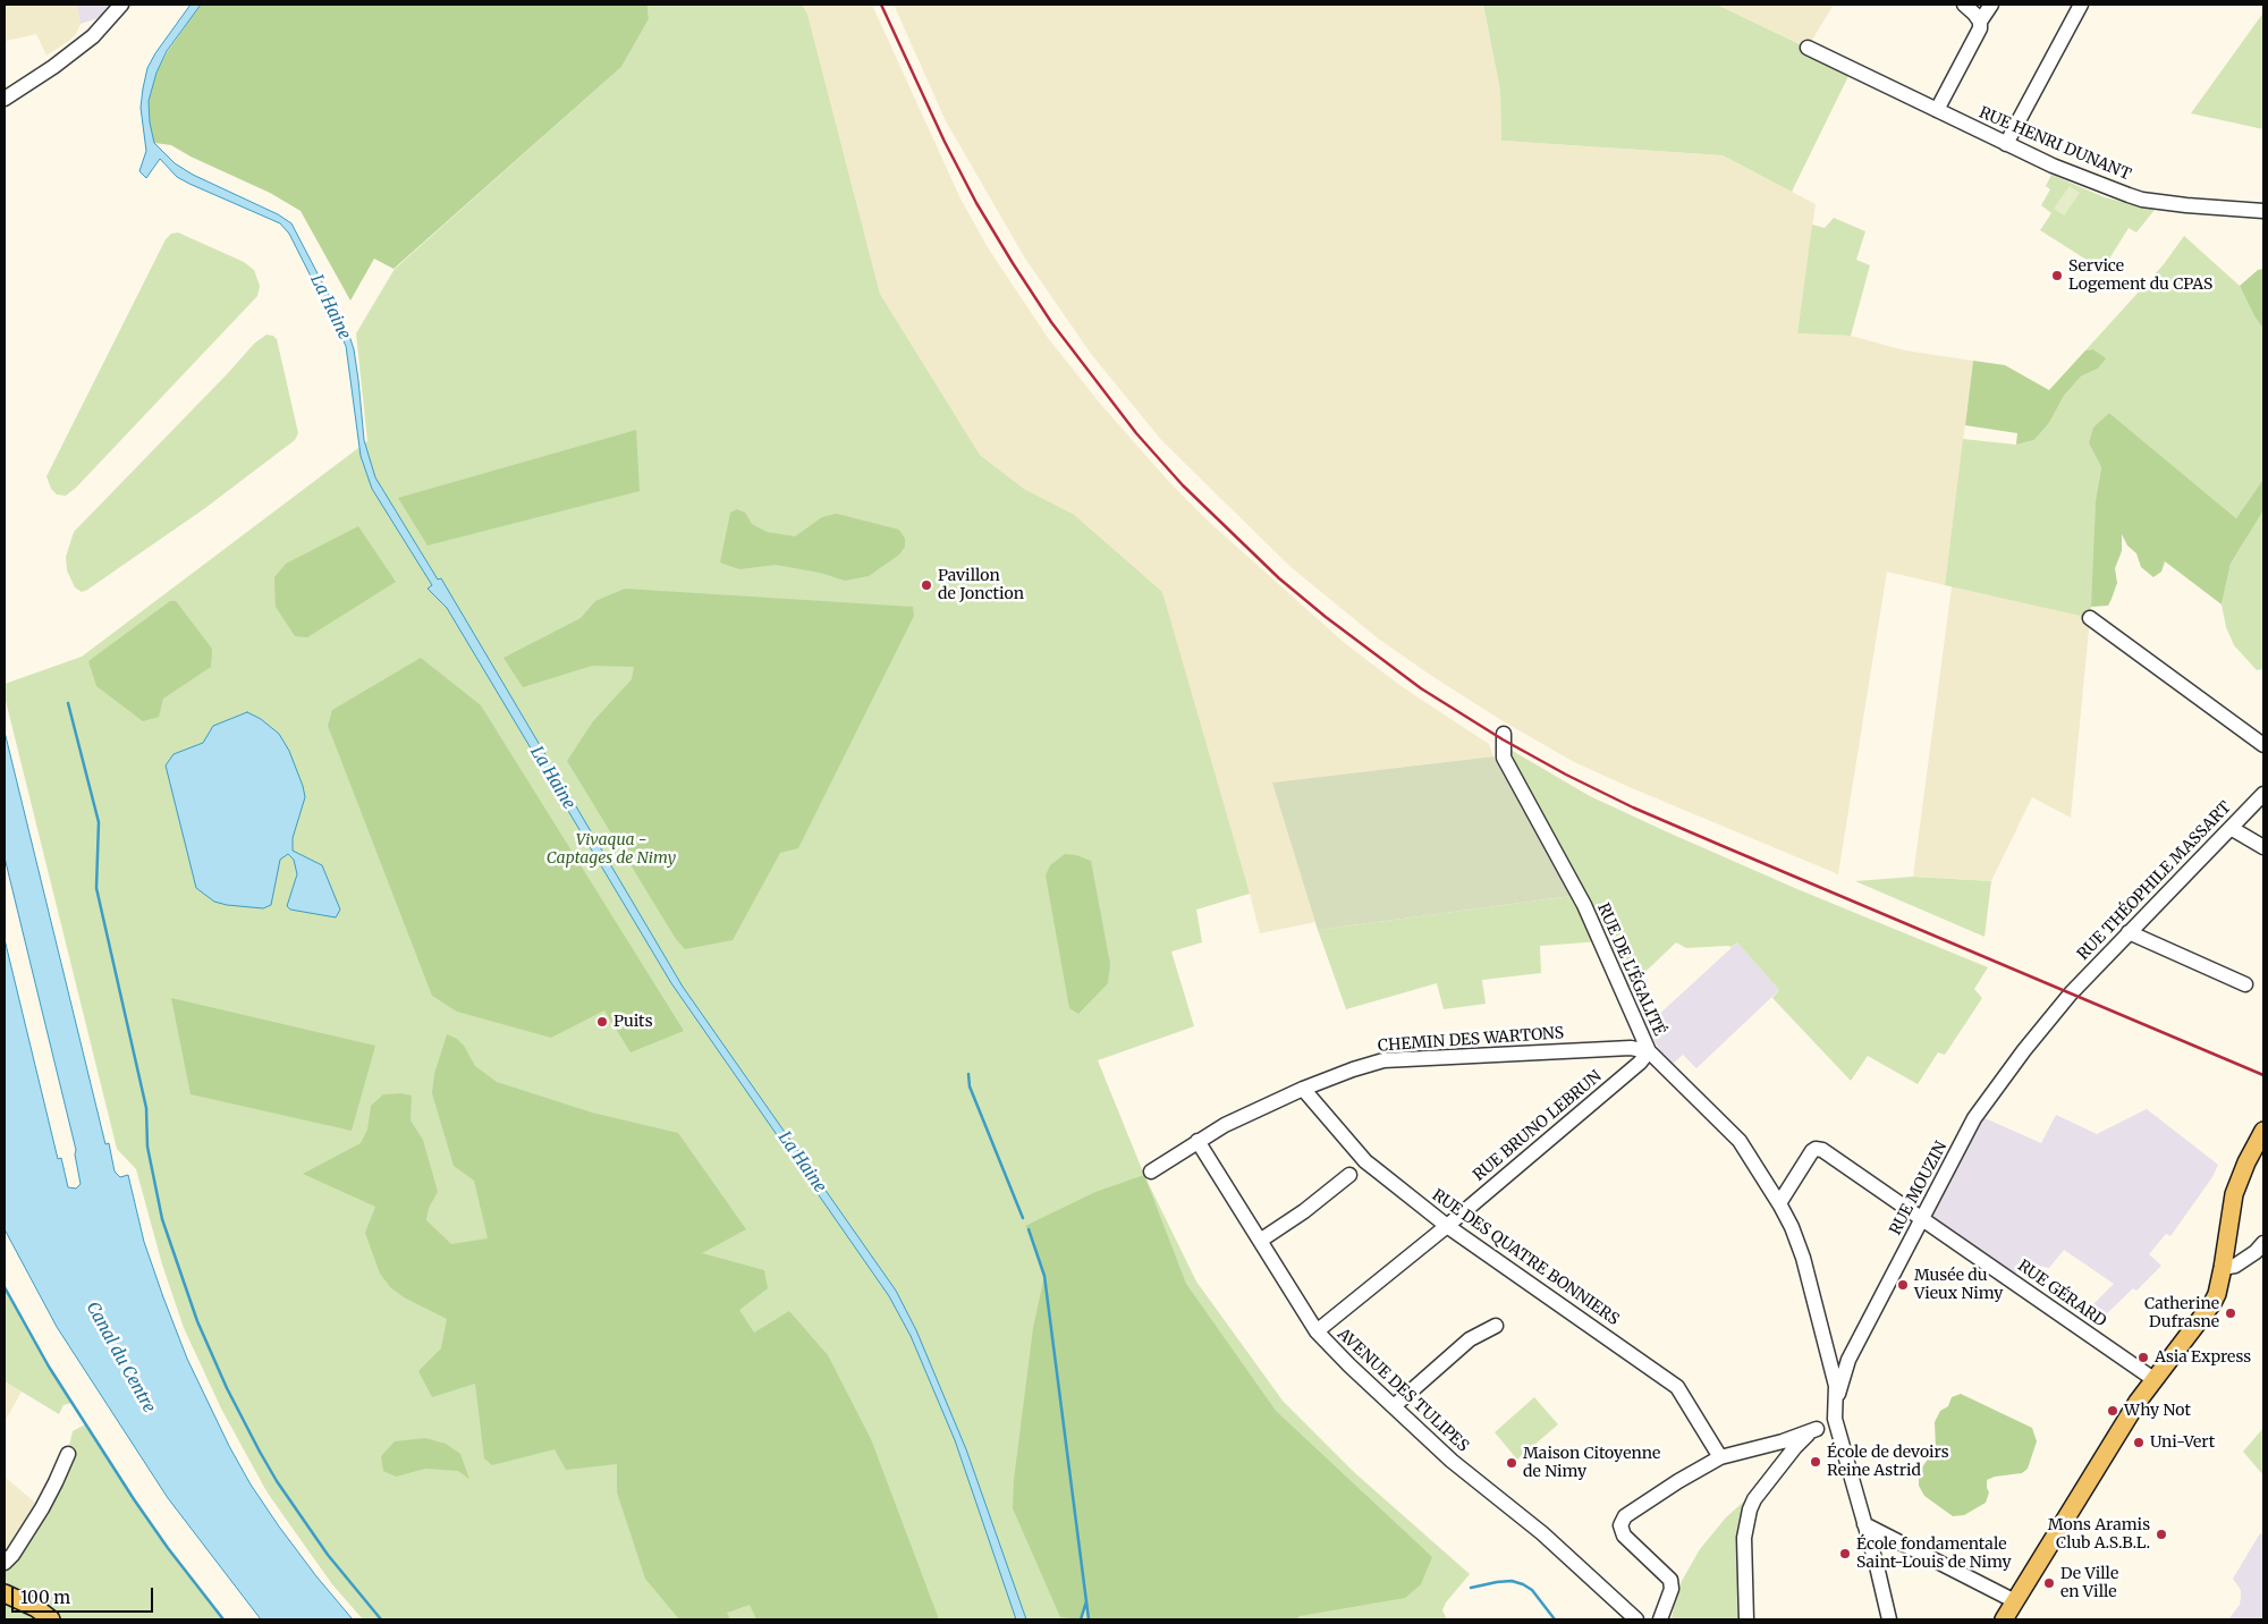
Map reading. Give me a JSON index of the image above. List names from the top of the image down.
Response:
{
  "streets": {
    "street": [
      "RUE HENRI DUNANT",
      "RUE THÉOPHILE MASSART",
      "RUE DE L'ÉGALITÉ",
      "CHEMIN DES WARTONS",
      "RUE BRUNO LEBRUN",
      "RUE MOUZIN",
      "RUE DES QUATRE BONNIERS",
      "RUE GÉRARD",
      "AVENUE DES TULIPES"
    ]
  },
  "crossings": [
    ["RUE THÉOPHILE MASSART", "RUE MOUZIN"],
    ["RUE DE L'ÉGALITÉ", "CHEMIN DES WARTONS"],
    ["RUE DE L'ÉGALITÉ", "RUE BRUNO LEBRUN"],
    ["RUE DE L'ÉGALITÉ", "RUE MOUZIN"],
    ["RUE DE L'ÉGALITÉ", "RUE GÉRARD"],
    ["CHEMIN DES WARTONS", "RUE BRUNO LEBRUN"],
    ["CHEMIN DES WARTONS", "RUE DES QUATRE BONNIERS"],
    ["CHEMIN DES WARTONS", "AVENUE DES TULIPES"],
    ["RUE BRUNO LEBRUN", "RUE DES QUATRE BONNIERS"],
    ["RUE BRUNO LEBRUN", "AVENUE DES TULIPES"],
    ["RUE MOUZIN", "RUE GÉRARD"]
  ],
  "water": ["La Haine", "Canal du Centre"],
  "parks": ["Vivaqua - Captages de Nimy"],
  "places": [
    "Service Logement du CPAS",
    "Pavillon de Jonction",
    "Puits",
    "Musée du Vieux Nimy",
    "Catherine Dufrasne",
    "Asia Express",
    "Why Not",
    "Uni-Vert",
    "École de devoirs Reine Astrid",
    "Maison Citoyenne de Nimy",
    "Mons Aramis Club A.S.B.L.",
    "École fondamentale Saint-Louis de Nimy",
    "De Ville en Ville"
  ],
  "scale_bar": "100 m"
}
